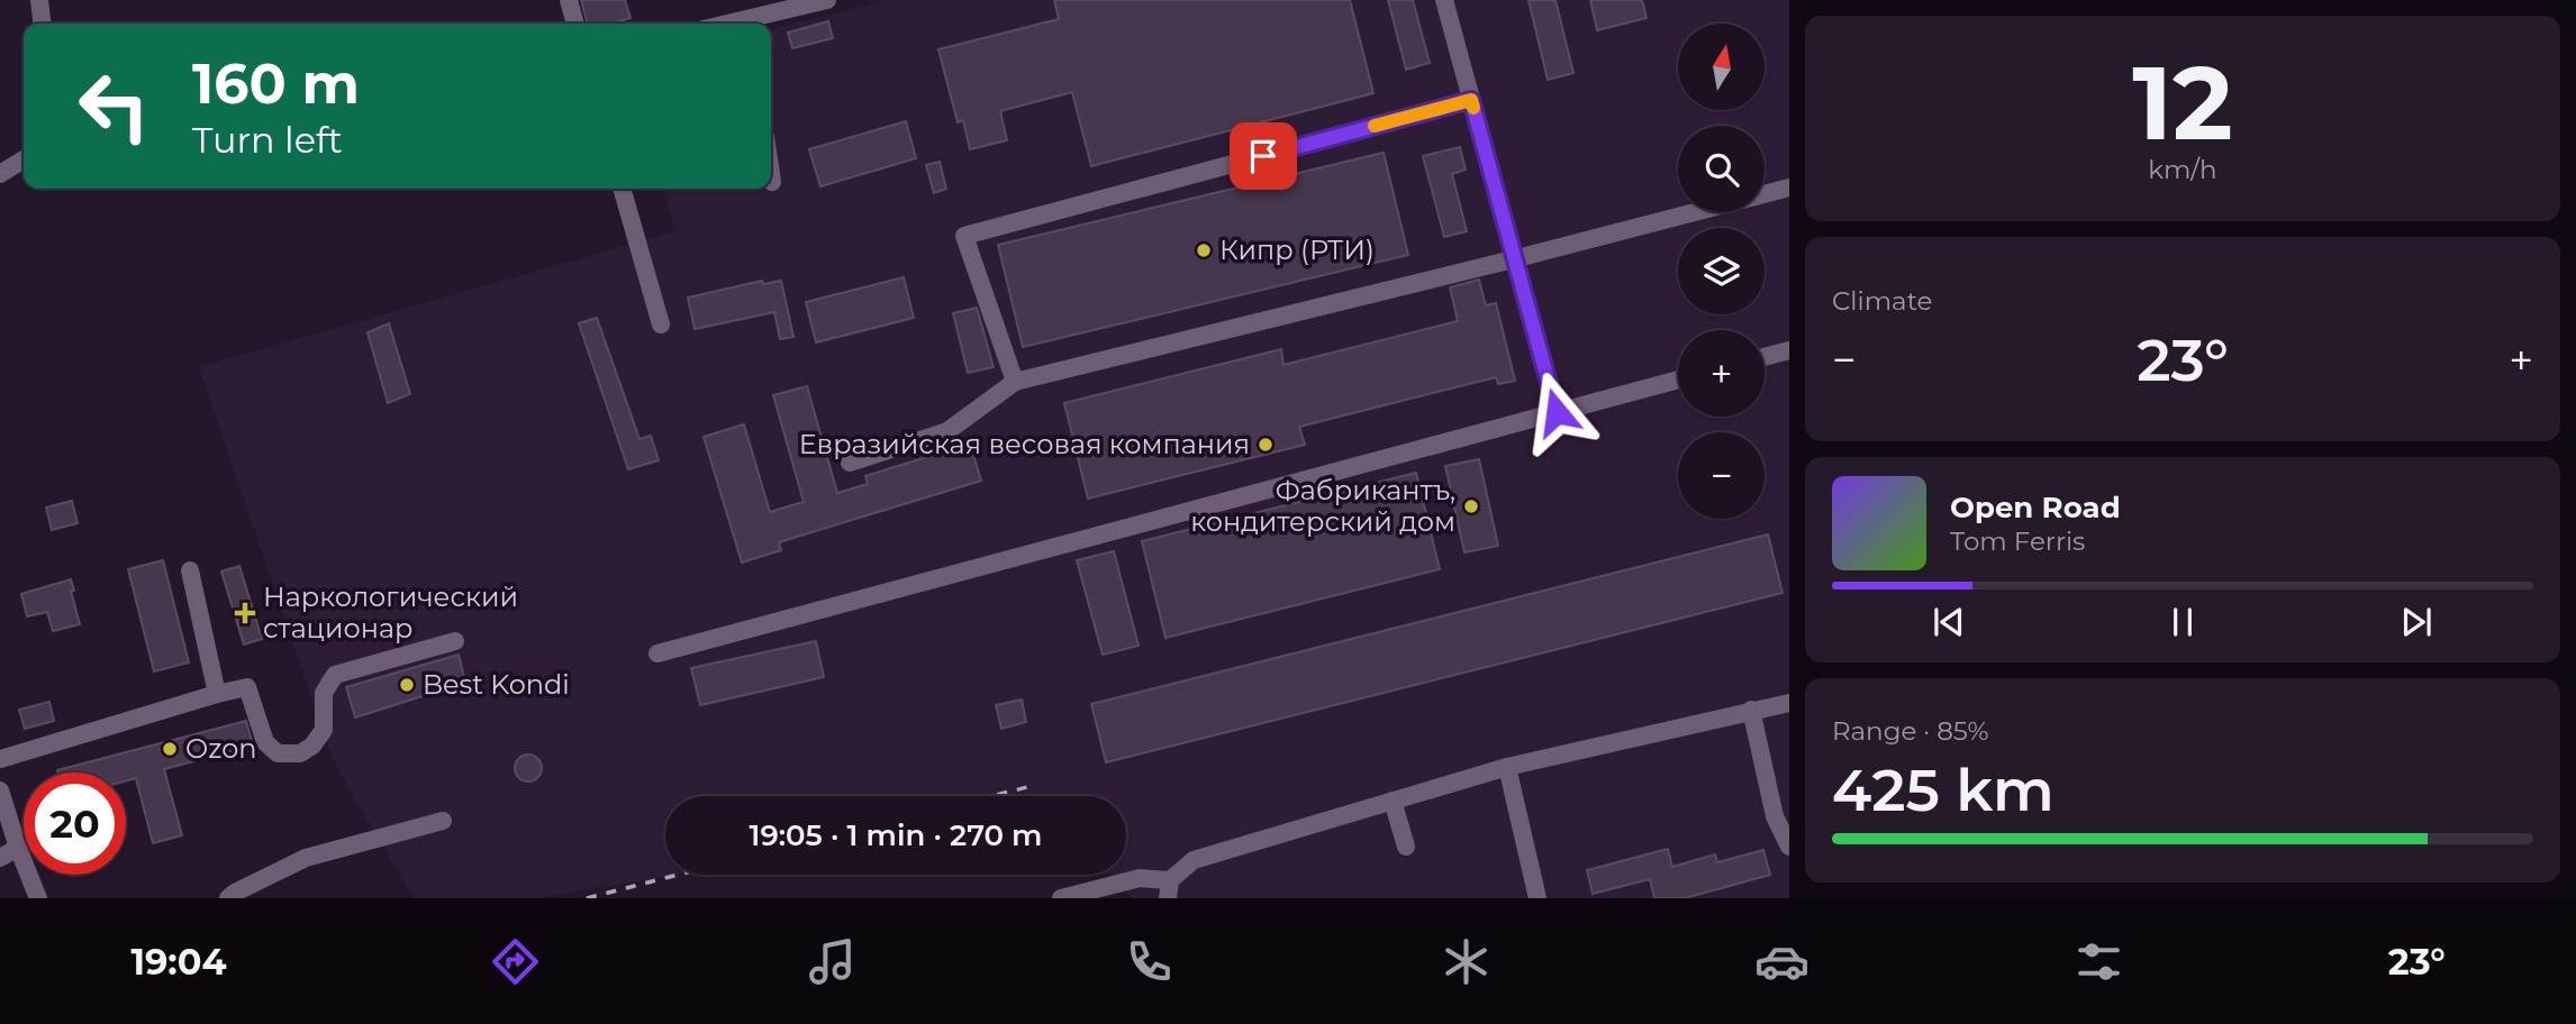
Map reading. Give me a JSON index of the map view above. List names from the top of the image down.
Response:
{
  "places": {
    "other": [
      "Кипр (РТИ)",
      "Евразийская весовая компания",
      "Фабрикантъ, кондитерский дом",
      "Best Kondi",
      "Ozon"
    ],
    "health": ["Наркологический стационар"]
  },
  "north": "top",
  "page": {
    "tile": [
      ["12", "km/h"],
      "Climate",
      ["Range · 85%", "425 km"]
    ],
    "map_buttons": ["+", "−"],
    "turn": ["160 m", "Turn left"],
    "heat": ["−", "23°", "+"],
    "song": ["Open Road", "Tom Ferris"],
    "limit": "20",
    "trip": "19:05 · 1 min · 270 m",
    "tabs": ["19:04", "23°"]
  }
}
